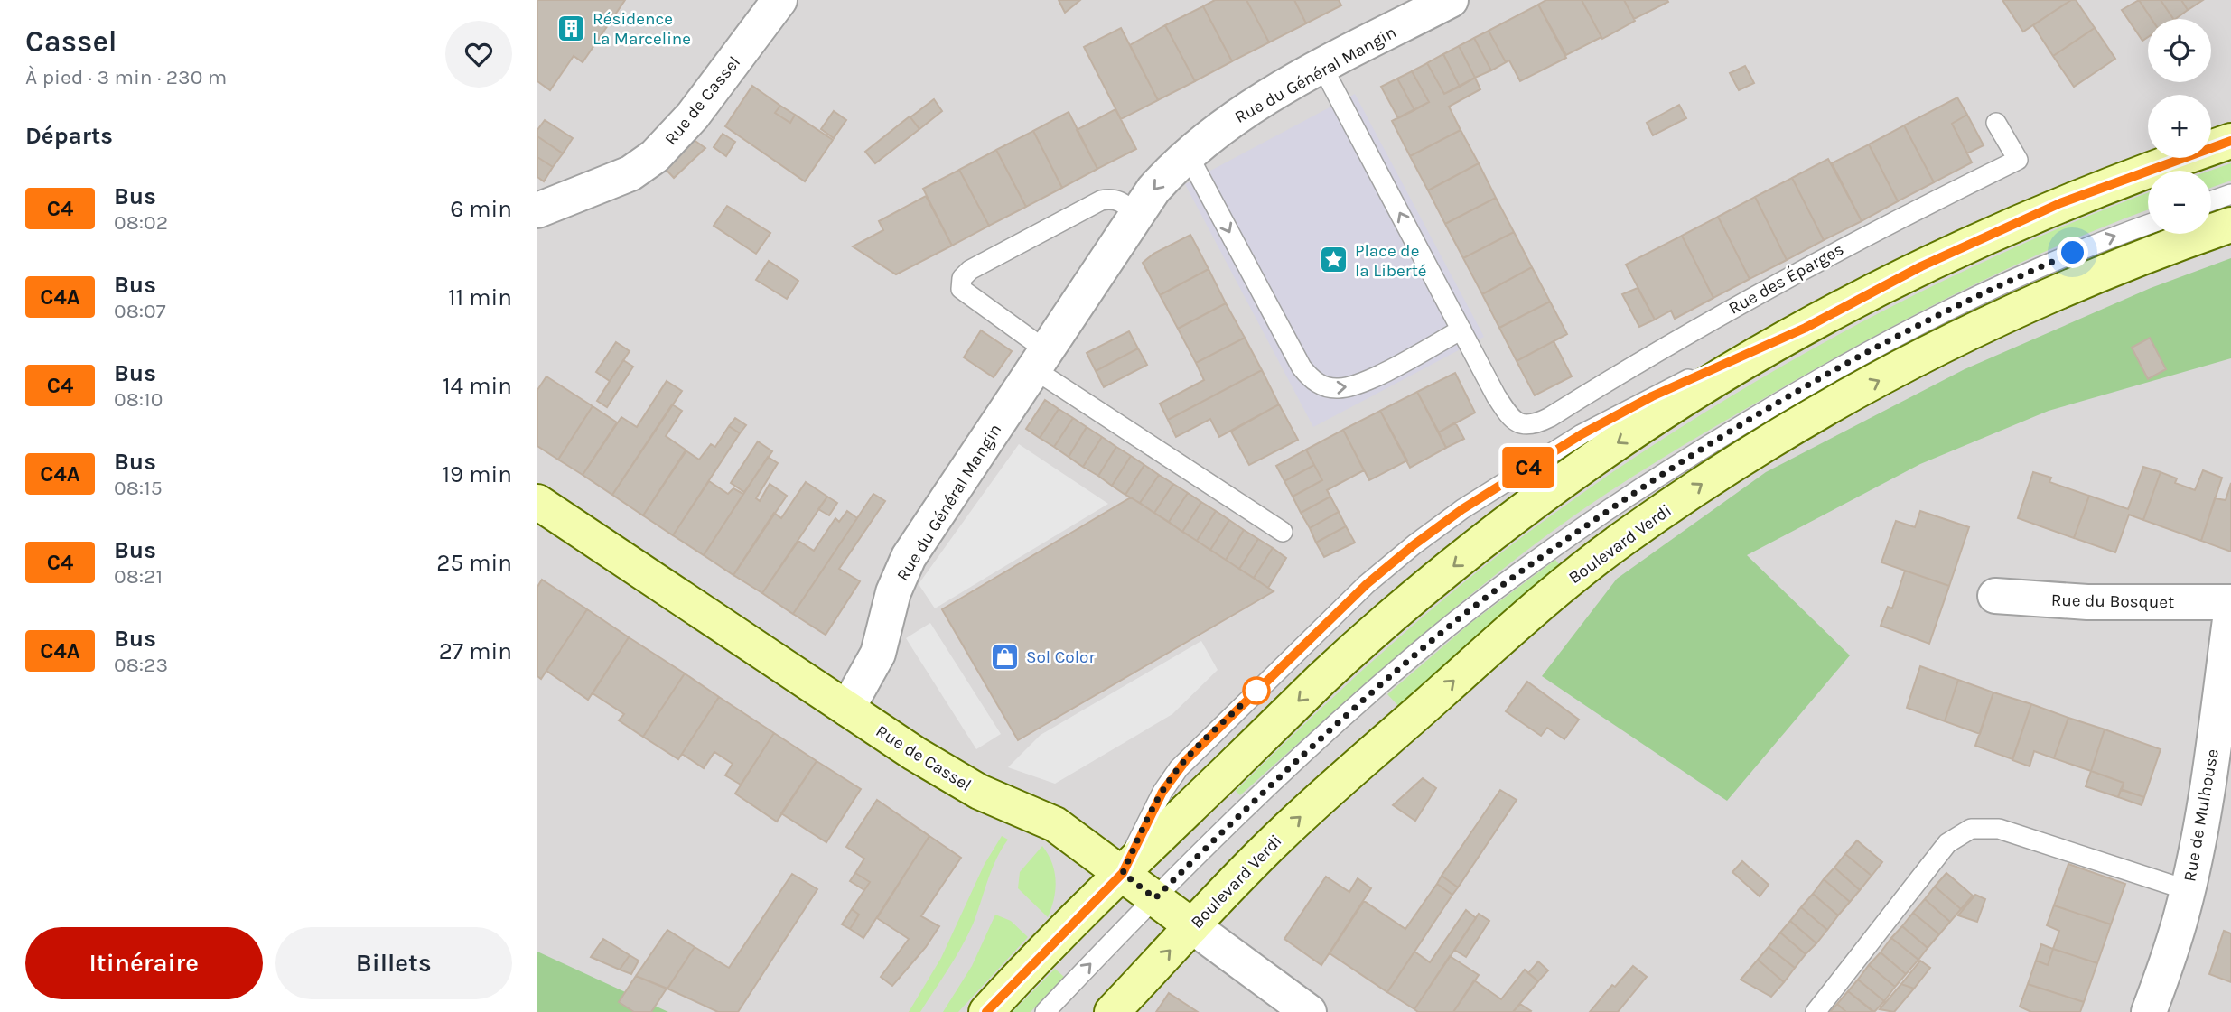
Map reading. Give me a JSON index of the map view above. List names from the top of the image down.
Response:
{
  "streets": {
    "street": [
      "Rue du Général Mangin",
      "Rue de Cassel",
      "Boulevard Verdi",
      "Rue du Bosquet",
      "Rue de Mulhouse"
    ],
    "lane": ["Rue des Éparges"]
  },
  "crossings": [
    ["Rue du Général Mangin", "Rue de Cassel"],
    ["Rue de Cassel", "Boulevard Verdi"]
  ],
  "one_way": ["Boulevard Verdi"],
  "places": {
    "building": ["Résidence La Marceline"],
    "place": ["Place de la Liberté"],
    "shop": ["Sol Color"]
  },
  "lines": ["bus line C4"],
  "page": {
    "heading": [
      ["Cassel", "À pied · 3 min · 230 m"],
      "Départs"
    ],
    "on_map": "C4",
    "map_buttons": ["+", "−"],
    "list": [
      {
        "mark": "C4",
        "name": "Bus",
        "note": "08:02",
        "value": "6 min"
      },
      {
        "mark": "C4A",
        "name": "Bus",
        "note": "08:07",
        "value": "11 min"
      },
      {
        "mark": "C4",
        "name": "Bus",
        "note": "08:10",
        "value": "14 min"
      },
      {
        "mark": "C4A",
        "name": "Bus",
        "note": "08:15",
        "value": "19 min"
      },
      {
        "mark": "C4",
        "name": "Bus",
        "note": "08:21",
        "value": "25 min"
      },
      {
        "mark": "C4A",
        "name": "Bus",
        "note": "08:23",
        "value": "27 min"
      }
    ],
    "buttons": ["Itinéraire", "Billets"]
  }
}
